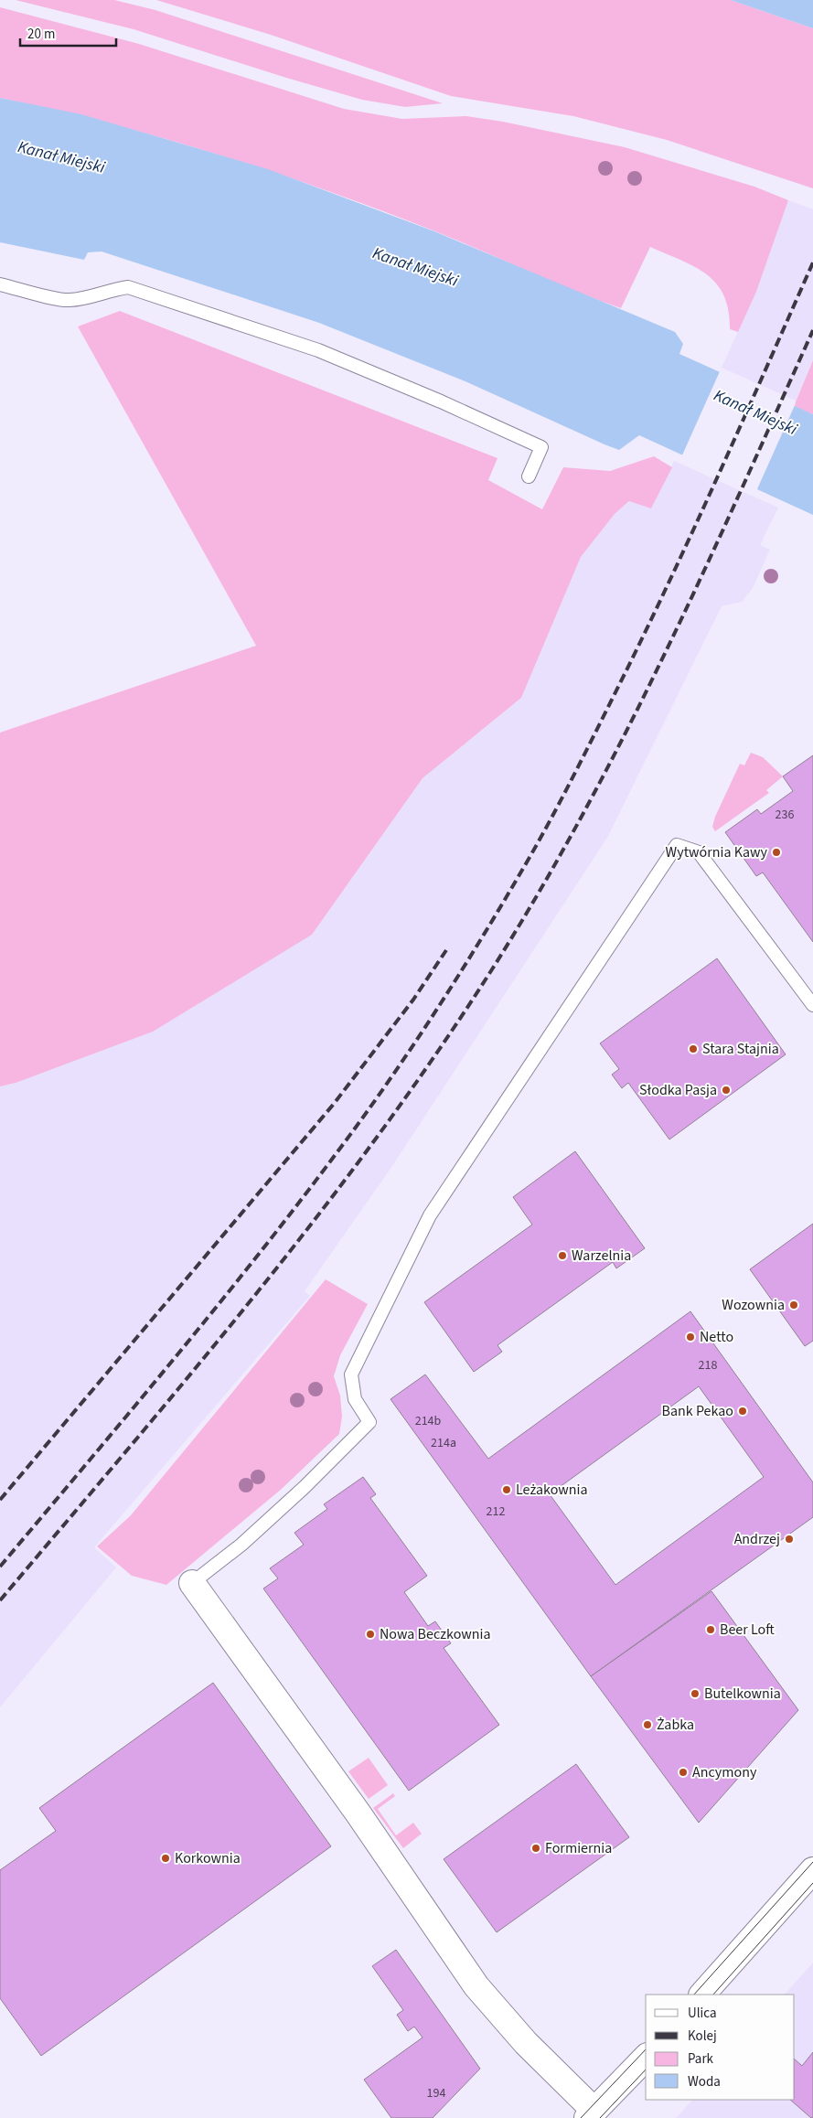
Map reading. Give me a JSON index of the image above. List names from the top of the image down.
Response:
{
  "water": ["Kanał Miejski"],
  "places": [
    "Wytwórnia Kawy",
    "Stara Stajnia",
    "Słodka Pasja",
    "Warzelnia",
    "Wozownia",
    "Netto",
    "Bank Pekao",
    "Leżakownia",
    "Andrzej",
    "Beer Loft",
    "Nowa Beczkownia",
    "Butelkownia",
    "Żabka",
    "Ancymony",
    "Formiernia",
    "Korkownia"
  ],
  "house_numbers": [
    "236",
    "218",
    "214b",
    "214a",
    "212",
    "194"
  ],
  "legend": [
    "Ulica",
    "Kolej",
    "Park",
    "Woda"
  ],
  "scale_bar": "20 m"
}
